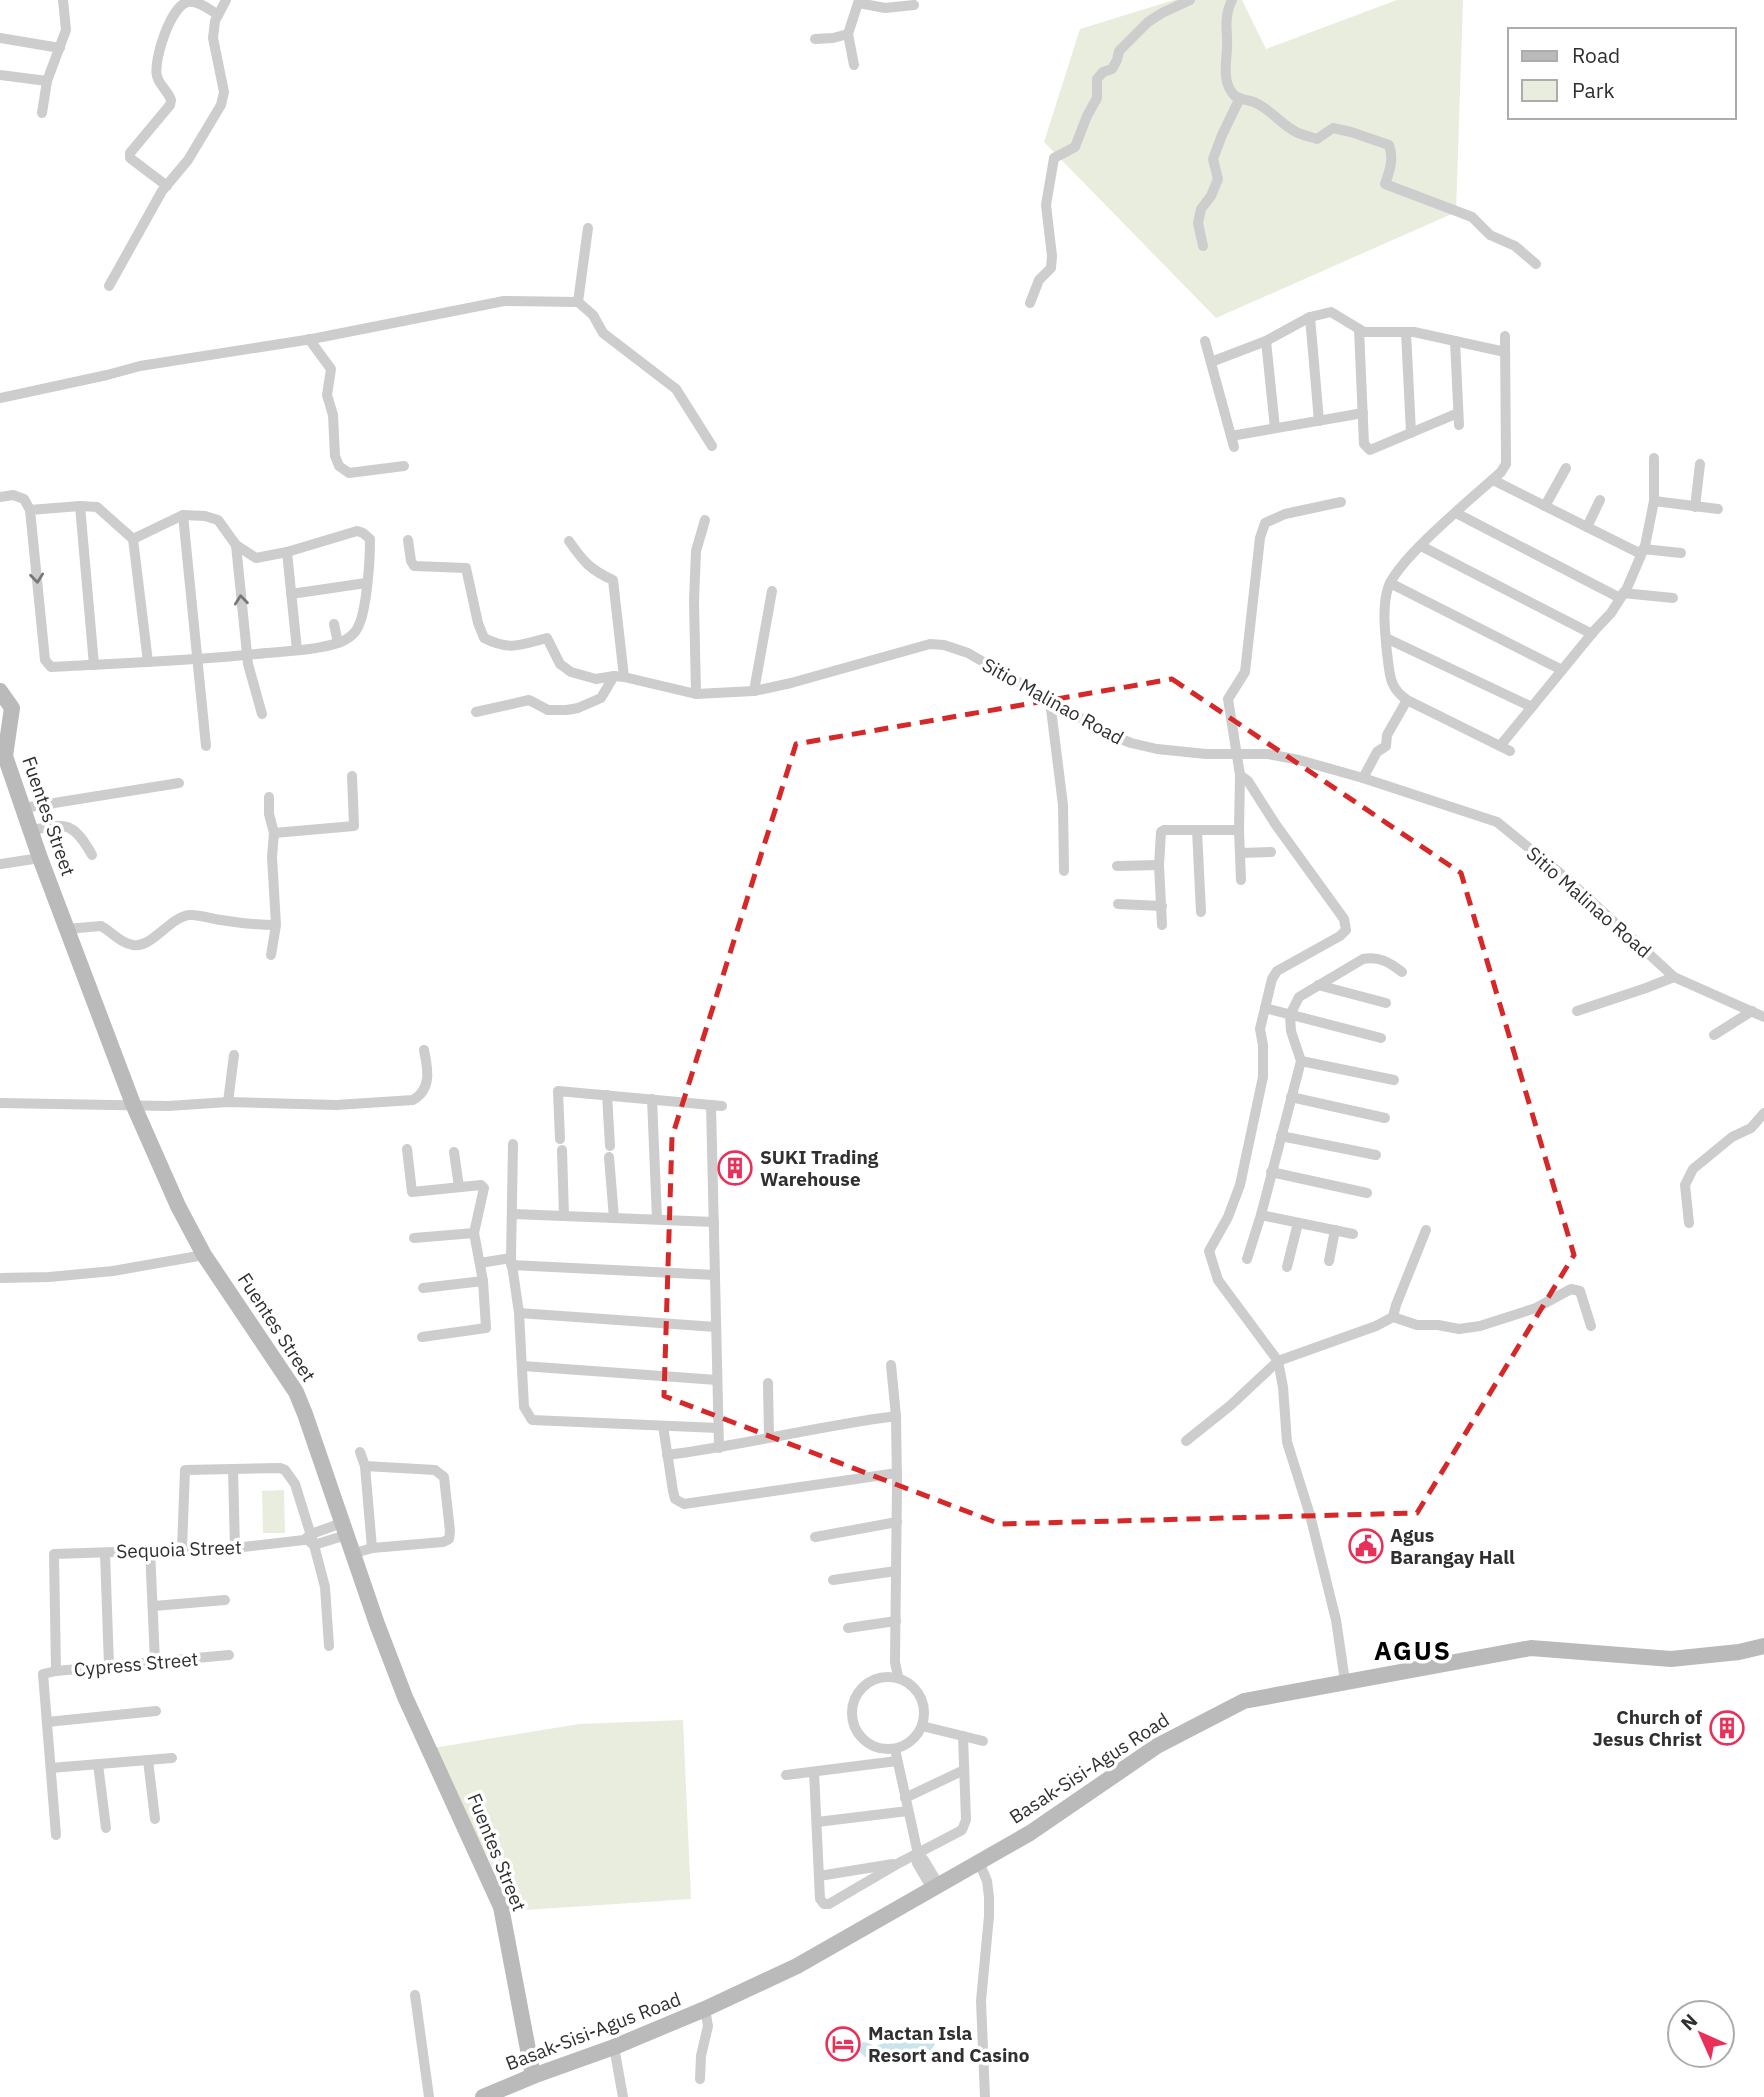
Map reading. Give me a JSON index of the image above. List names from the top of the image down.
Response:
{
  "streets": {
    "street": [
      "Sitio Malinao Road",
      "Fuentes Street",
      "Sequoia Street",
      "Cypress Street",
      "Basak-Sisi-Agus Road"
    ]
  },
  "crossings": [
    ["Fuentes Street", "Sequoia Street"],
    ["Fuentes Street", "Basak-Sisi-Agus Road"],
    ["Sequoia Street", "Cypress Street"]
  ],
  "districts": ["AGUS"],
  "places": {
    "building": ["SUKI Trading Warehouse", "Church of Jesus Christ"],
    "public building": ["Agus Barangay Hall"],
    "hotel": ["Mactan Isla Resort and Casino"]
  },
  "legend": ["Road", "Park"],
  "north": "top left"
}
